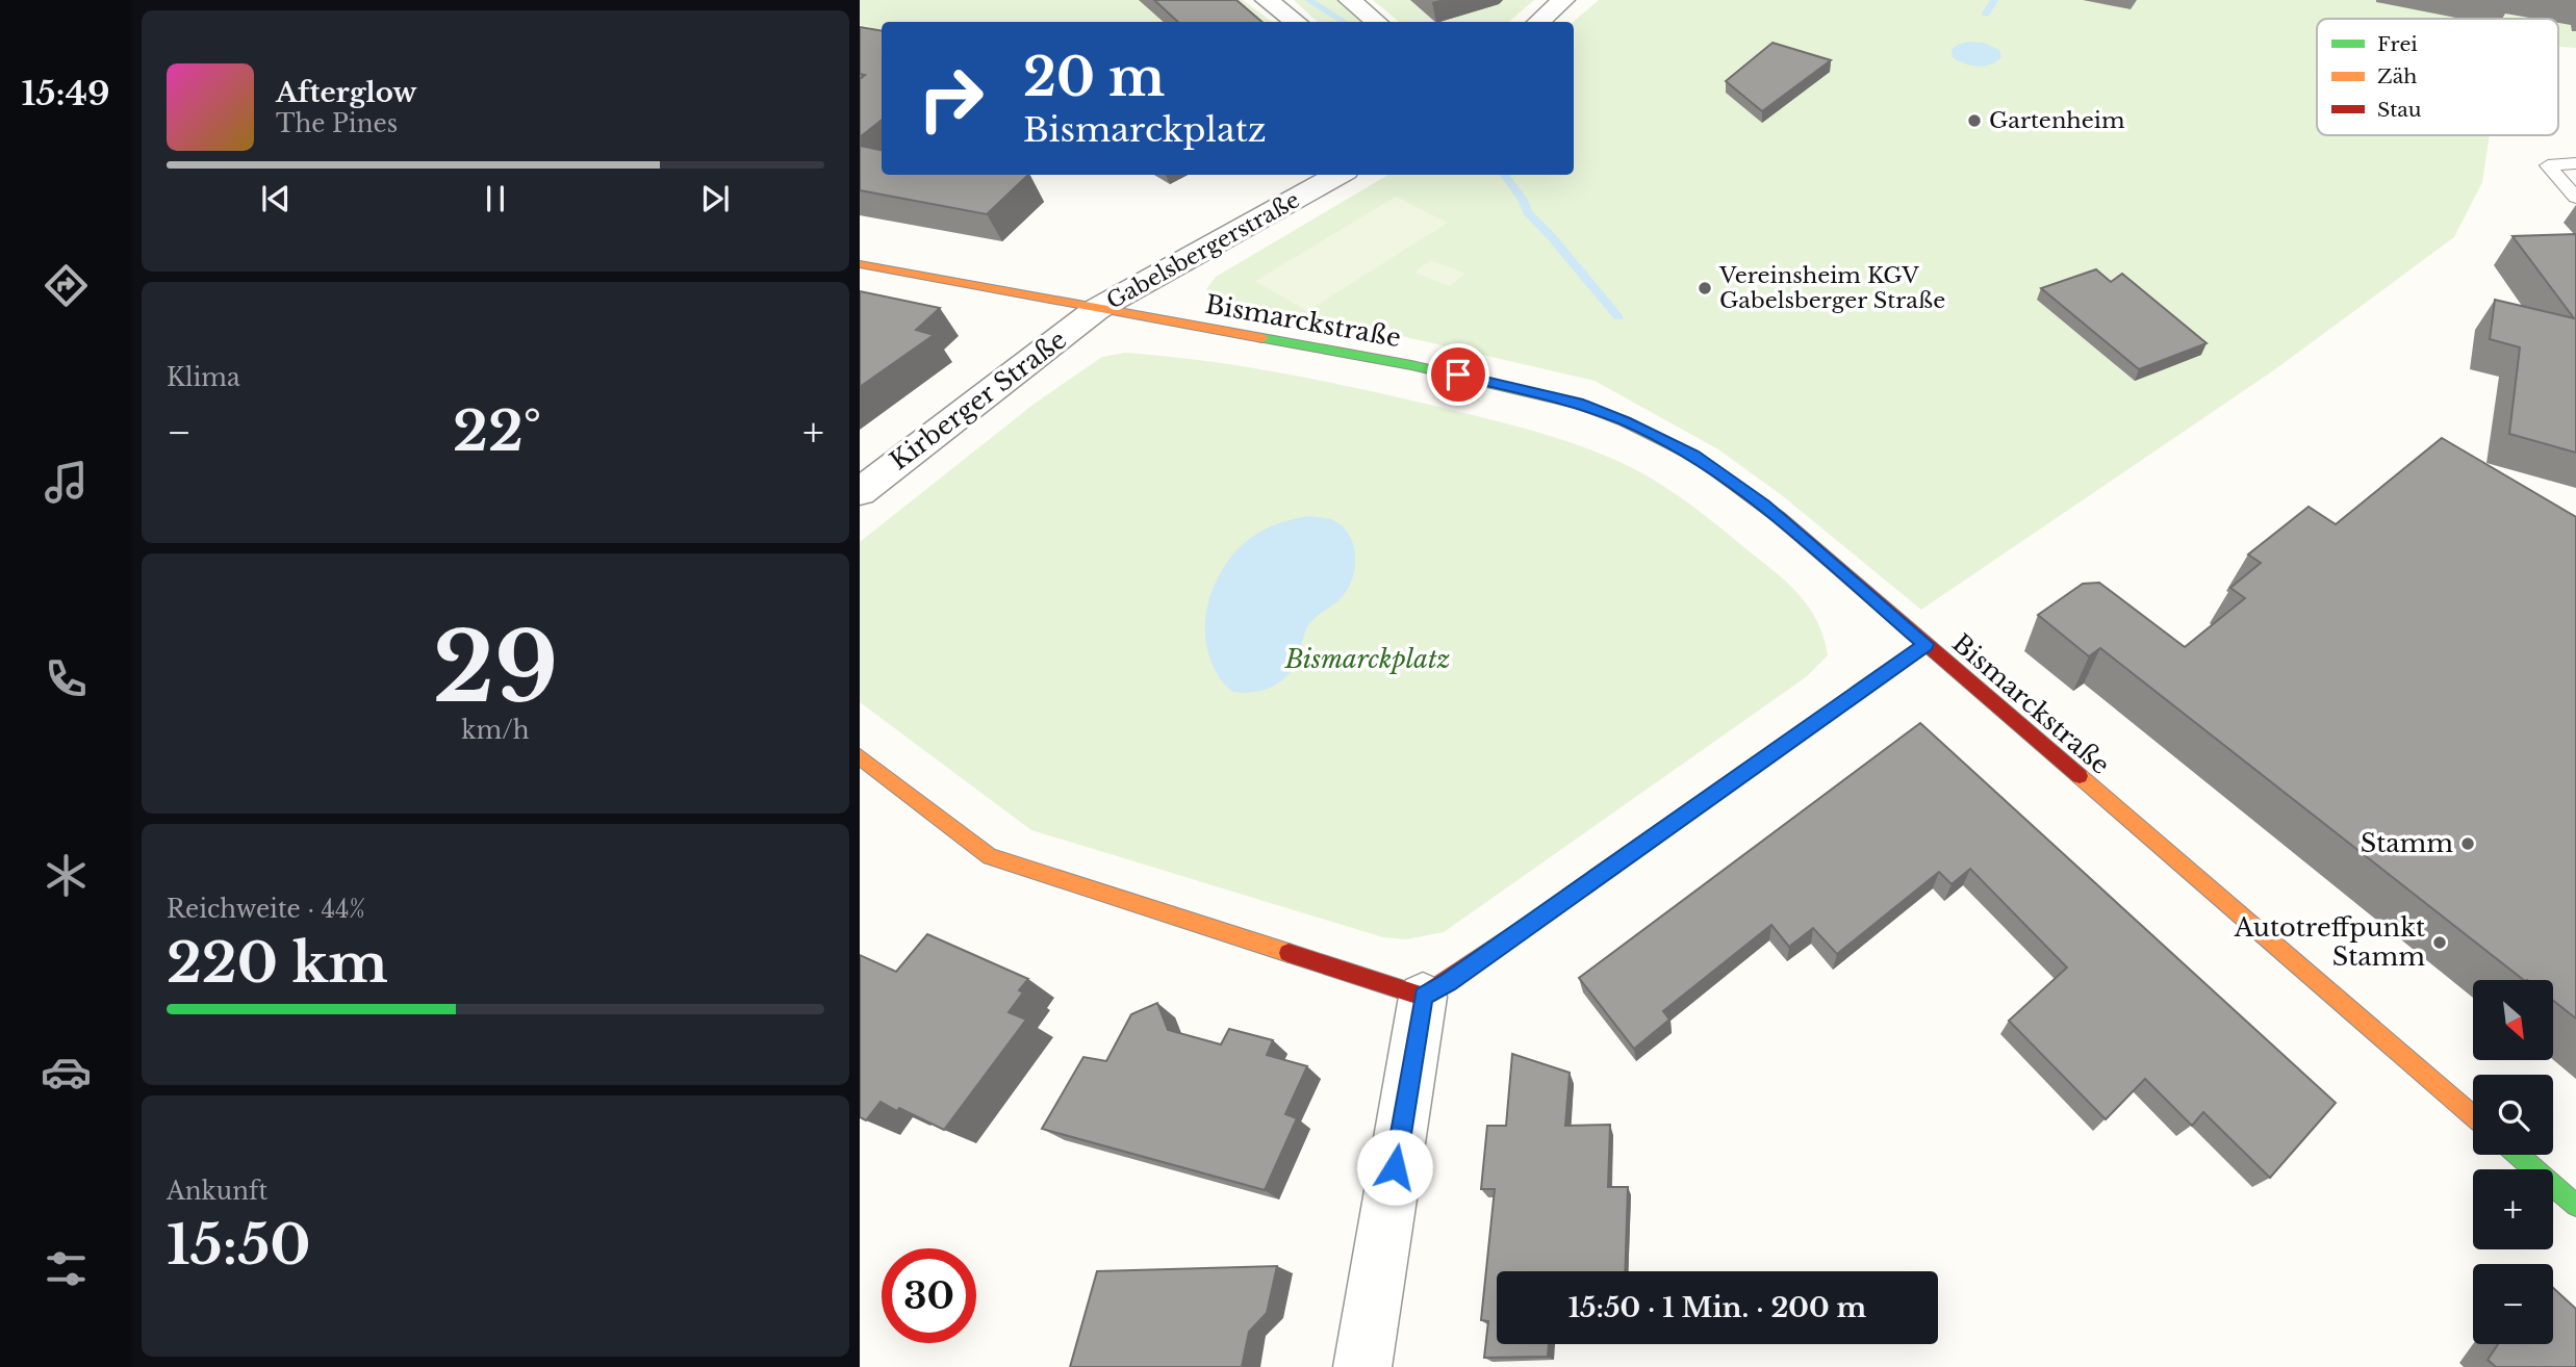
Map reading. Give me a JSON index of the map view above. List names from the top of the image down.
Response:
{
  "streets": {
    "main road": ["Bismarckstraße"],
    "street": ["Gabelsbergerstraße", "Kirberger Straße"]
  },
  "crossings": [
    ["Gabelsbergerstraße", "Bismarckstraße"],
    ["Gabelsbergerstraße", "Kirberger Straße"],
    ["Bismarckstraße", "Kirberger Straße"]
  ],
  "parks": ["Bismarckplatz"],
  "places": [
    "Gartenheim",
    "Vereinsheim KGV Gabelsberger Straße",
    "Stamm",
    "Autotreffpunkt Stamm"
  ],
  "legend": ["Frei", "Zäh", "Stau"],
  "north": "bottom right",
  "page": {
    "tabs": "15:49",
    "turn": ["20 m", "Bismarckplatz"],
    "song": ["Afterglow", "The Pines"],
    "tile": [
      "Klima",
      ["29", "km/h"],
      ["Reichweite · 44%", "220 km"],
      ["Ankunft", "15:50"]
    ],
    "heat": ["−", "22°", "+"],
    "map_buttons": ["+", "−"],
    "limit": "30",
    "trip": "15:50 · 1 Min. · 200 m"
  }
}
